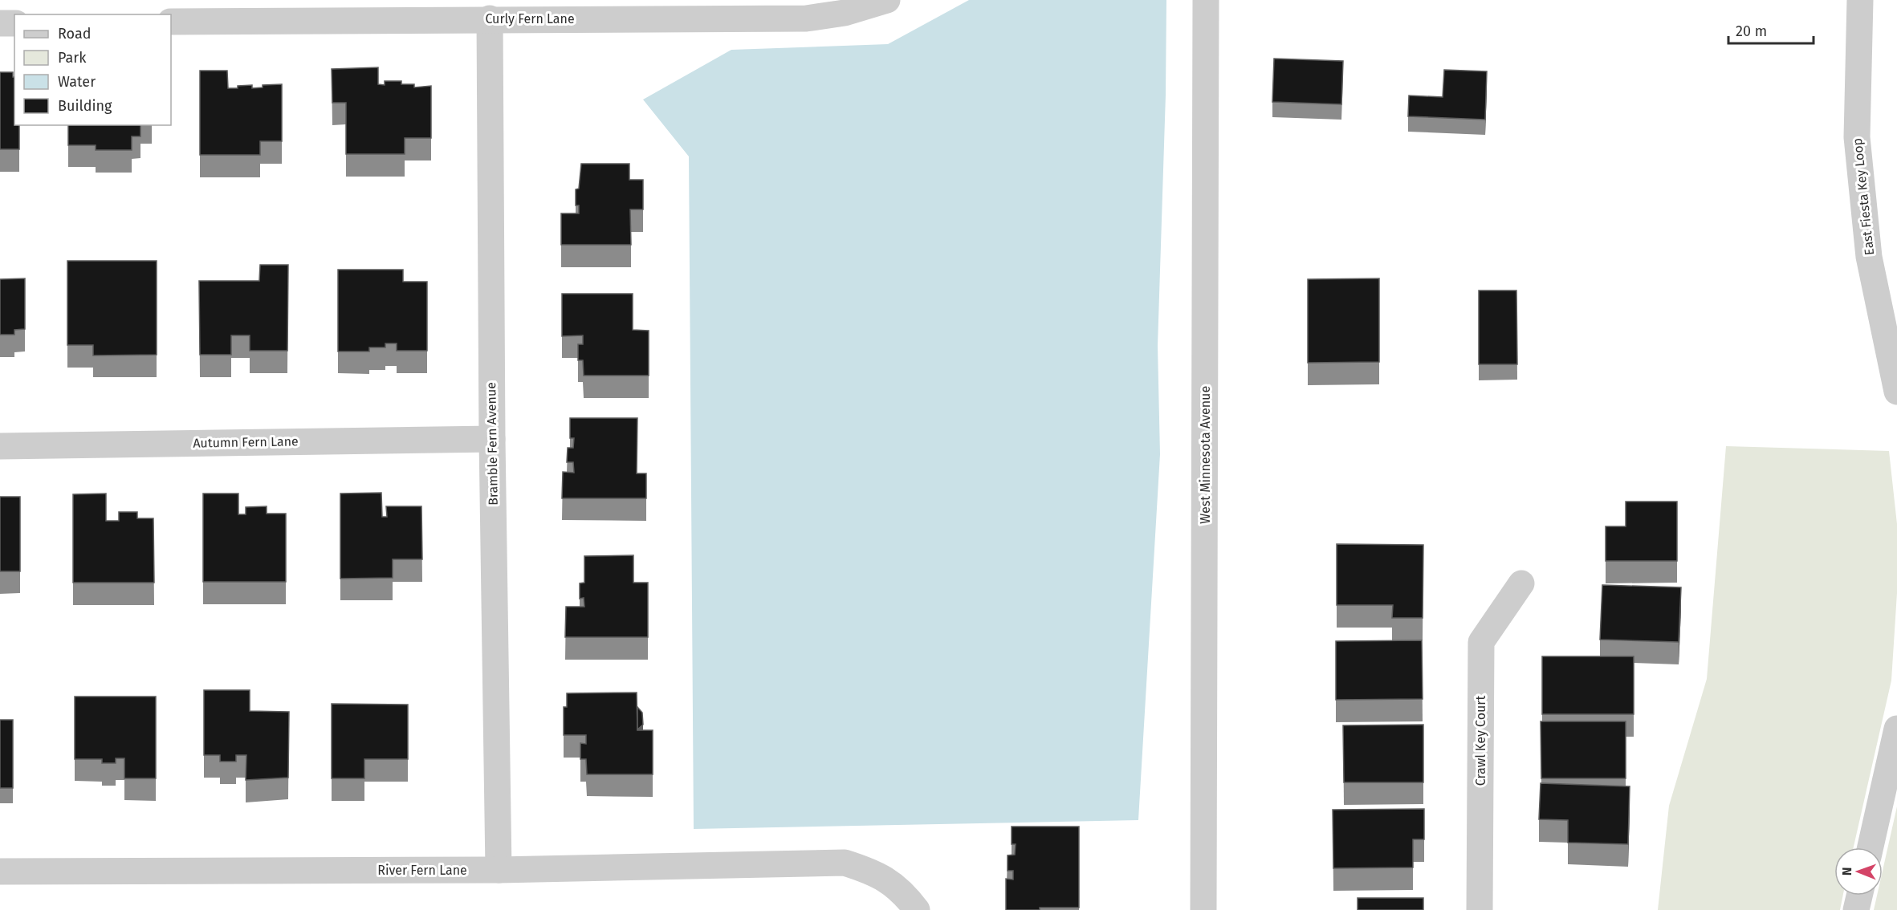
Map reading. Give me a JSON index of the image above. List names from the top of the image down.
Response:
{
  "streets": {
    "street": [
      "Curly Fern Lane",
      "East Fiesta Key Loop",
      "Autumn Fern Lane",
      "Bramble Fern Avenue",
      "West Minnesota Avenue",
      "Crawl Key Court",
      "River Fern Lane"
    ]
  },
  "crossings": [
    ["Curly Fern Lane", "Bramble Fern Avenue"],
    ["Autumn Fern Lane", "Bramble Fern Avenue"],
    ["Bramble Fern Avenue", "River Fern Lane"]
  ],
  "legend": [
    "Road",
    "Park",
    "Water",
    "Building"
  ],
  "scale_bar": "20 m",
  "north": "left"
}
